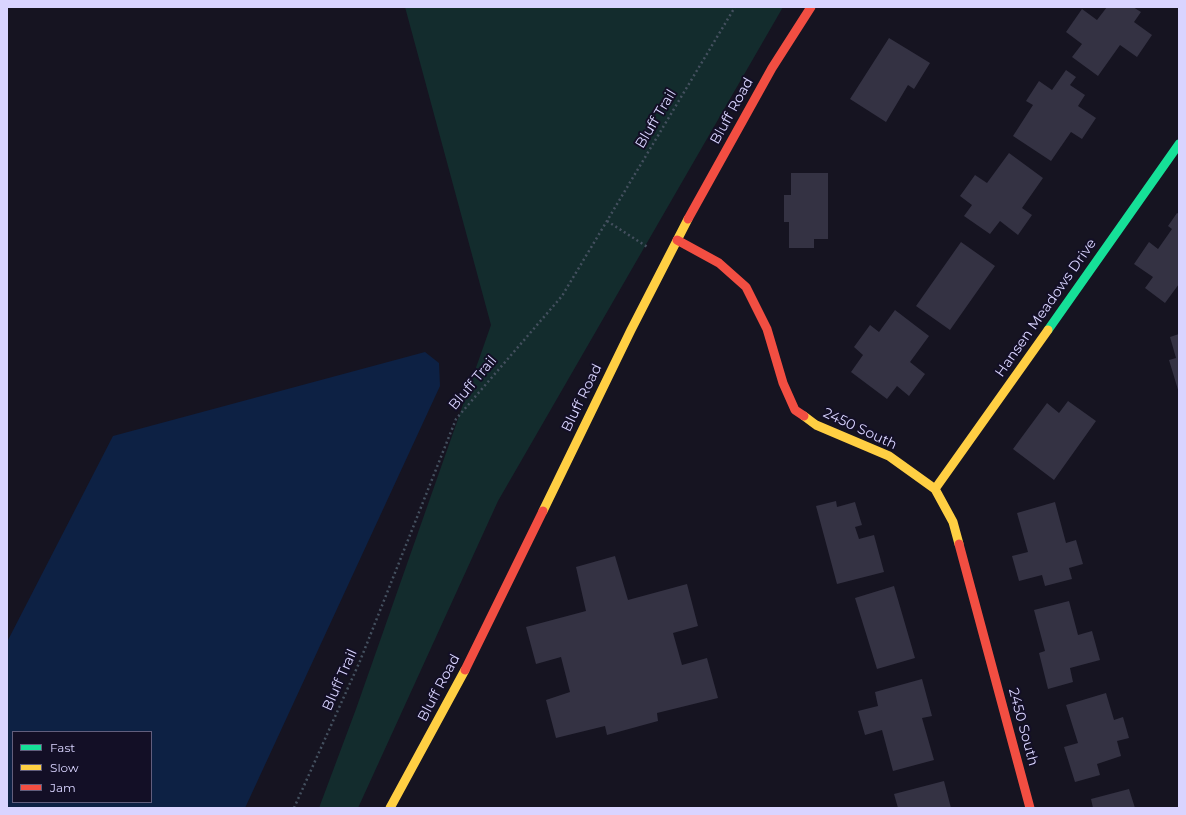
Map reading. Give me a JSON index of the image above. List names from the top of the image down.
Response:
{
  "streets": {
    "street": ["Bluff Road", "Hansen Meadows Drive", "2450 South"],
    "path": ["Bluff Trail"]
  },
  "crossings": [
    ["Bluff Road", "2450 South"],
    ["Hansen Meadows Drive", "2450 South"]
  ],
  "legend": ["Fast", "Slow", "Jam"]
}
